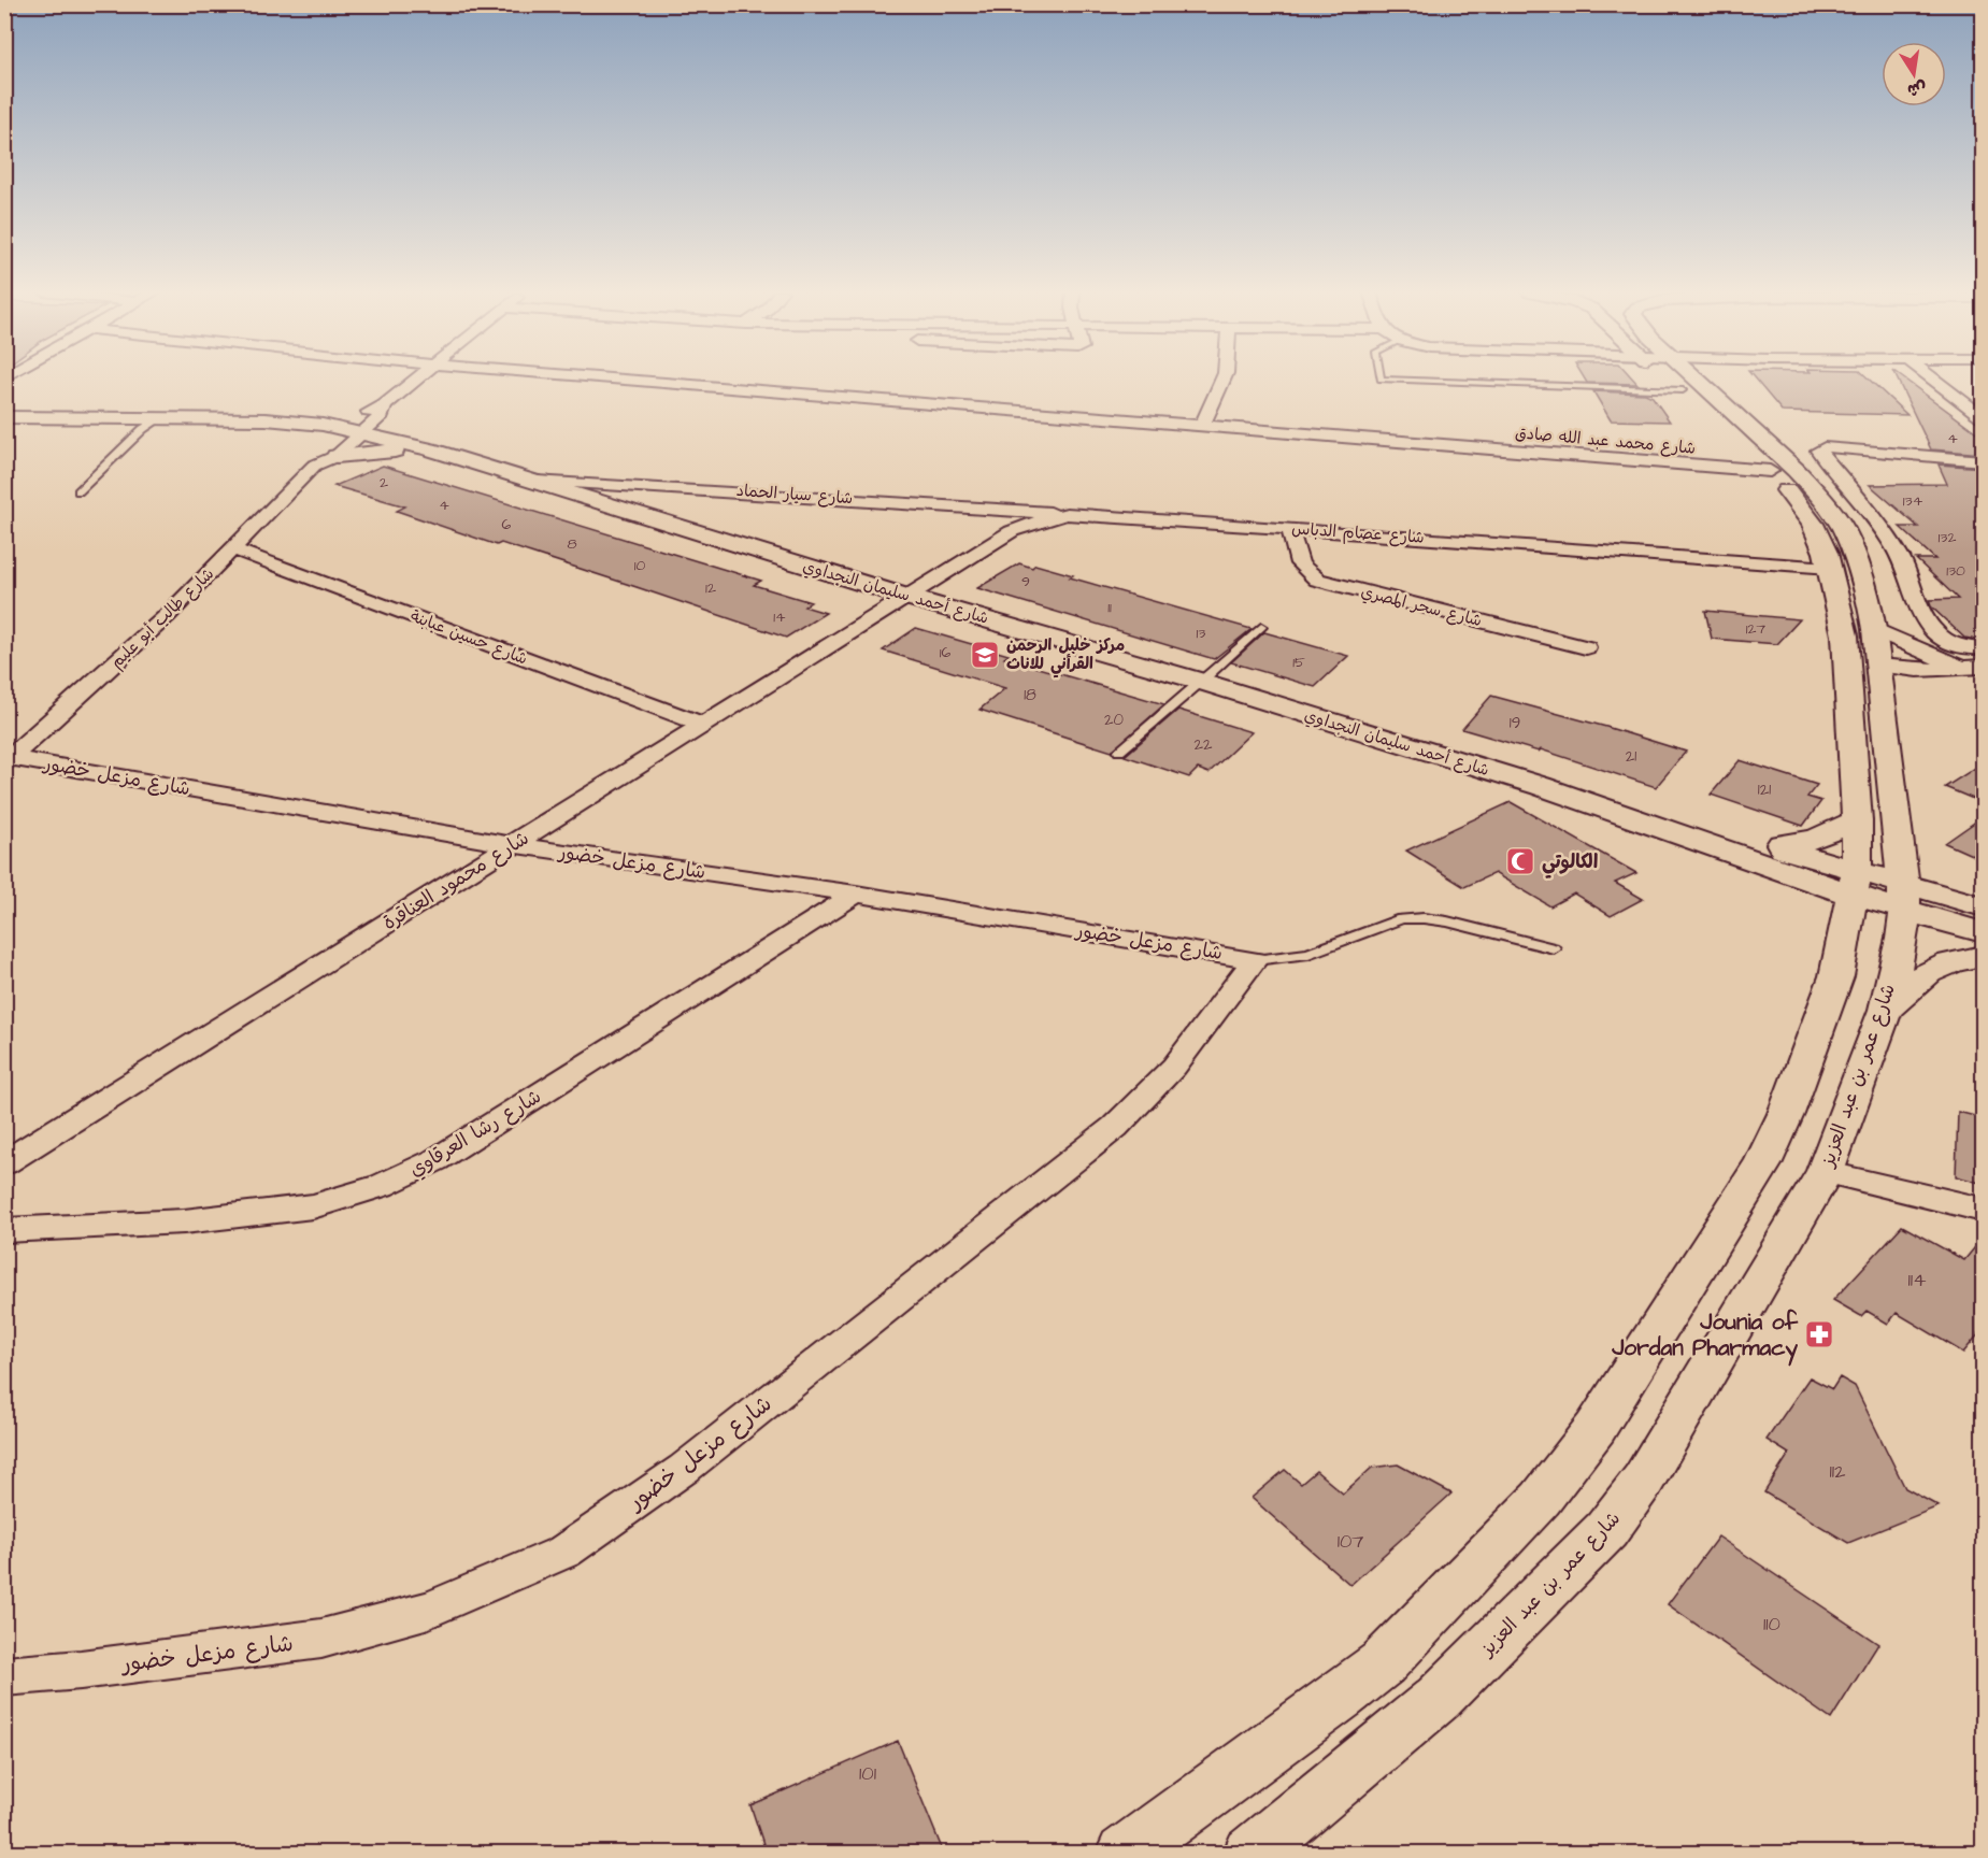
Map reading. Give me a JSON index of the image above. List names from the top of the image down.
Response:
{
  "streets": {
    "street": [
      "شارع محمد عبد الله صادق",
      "شارع سيار الحماد",
      "شارع عصام الدباس",
      "شارع أحمد سليمان النجداوي",
      "شارع سحر المصري",
      "شارع طالب أبو عليم",
      "شارع حسين عبابنة",
      "شارع مزعل خضور",
      "شارع محمود العناقرة",
      "شارع عمر بن عبد العزيز",
      "شارع رشا العرقاوي"
    ]
  },
  "crossings": [
    ["شارع سيار الحماد", "شارع عصام الدباس"],
    ["شارع سيار الحماد", "شارع أحمد سليمان النجداوي"],
    ["شارع عصام الدباس", "شارع أحمد سليمان النجداوي"],
    ["شارع عصام الدباس", "شارع سحر المصري"],
    ["شارع عصام الدباس", "شارع محمود العناقرة"],
    ["شارع أحمد سليمان النجداوي", "شارع طالب أبو عليم"],
    ["شارع أحمد سليمان النجداوي", "شارع محمود العناقرة"],
    ["شارع أحمد سليمان النجداوي", "شارع عمر بن عبد العزيز"],
    ["شارع طالب أبو عليم", "شارع حسين عبابنة"],
    ["شارع طالب أبو عليم", "شارع مزعل خضور"],
    ["شارع حسين عبابنة", "شارع محمود العناقرة"],
    ["شارع مزعل خضور", "شارع محمود العناقرة"],
    ["شارع مزعل خضور", "شارع رشا العرقاوي"]
  ],
  "places": {
    "school or university": ["مركز خليل الرحمن القرأني للاناث"],
    "mosque": ["الكالوتي"],
    "pharmacy": ["Jounia of Jordan Pharmacy"]
  },
  "house_numbers": [
    "4",
    "2",
    "134",
    "4",
    "6",
    "132",
    "8",
    "10",
    "130",
    "9",
    "12",
    "11",
    "14",
    "127",
    "13",
    "16",
    "15",
    "18",
    "20",
    "19",
    "22",
    "21",
    "121",
    "114",
    "112",
    "107",
    "110",
    "101"
  ],
  "north": "bottom"
}
